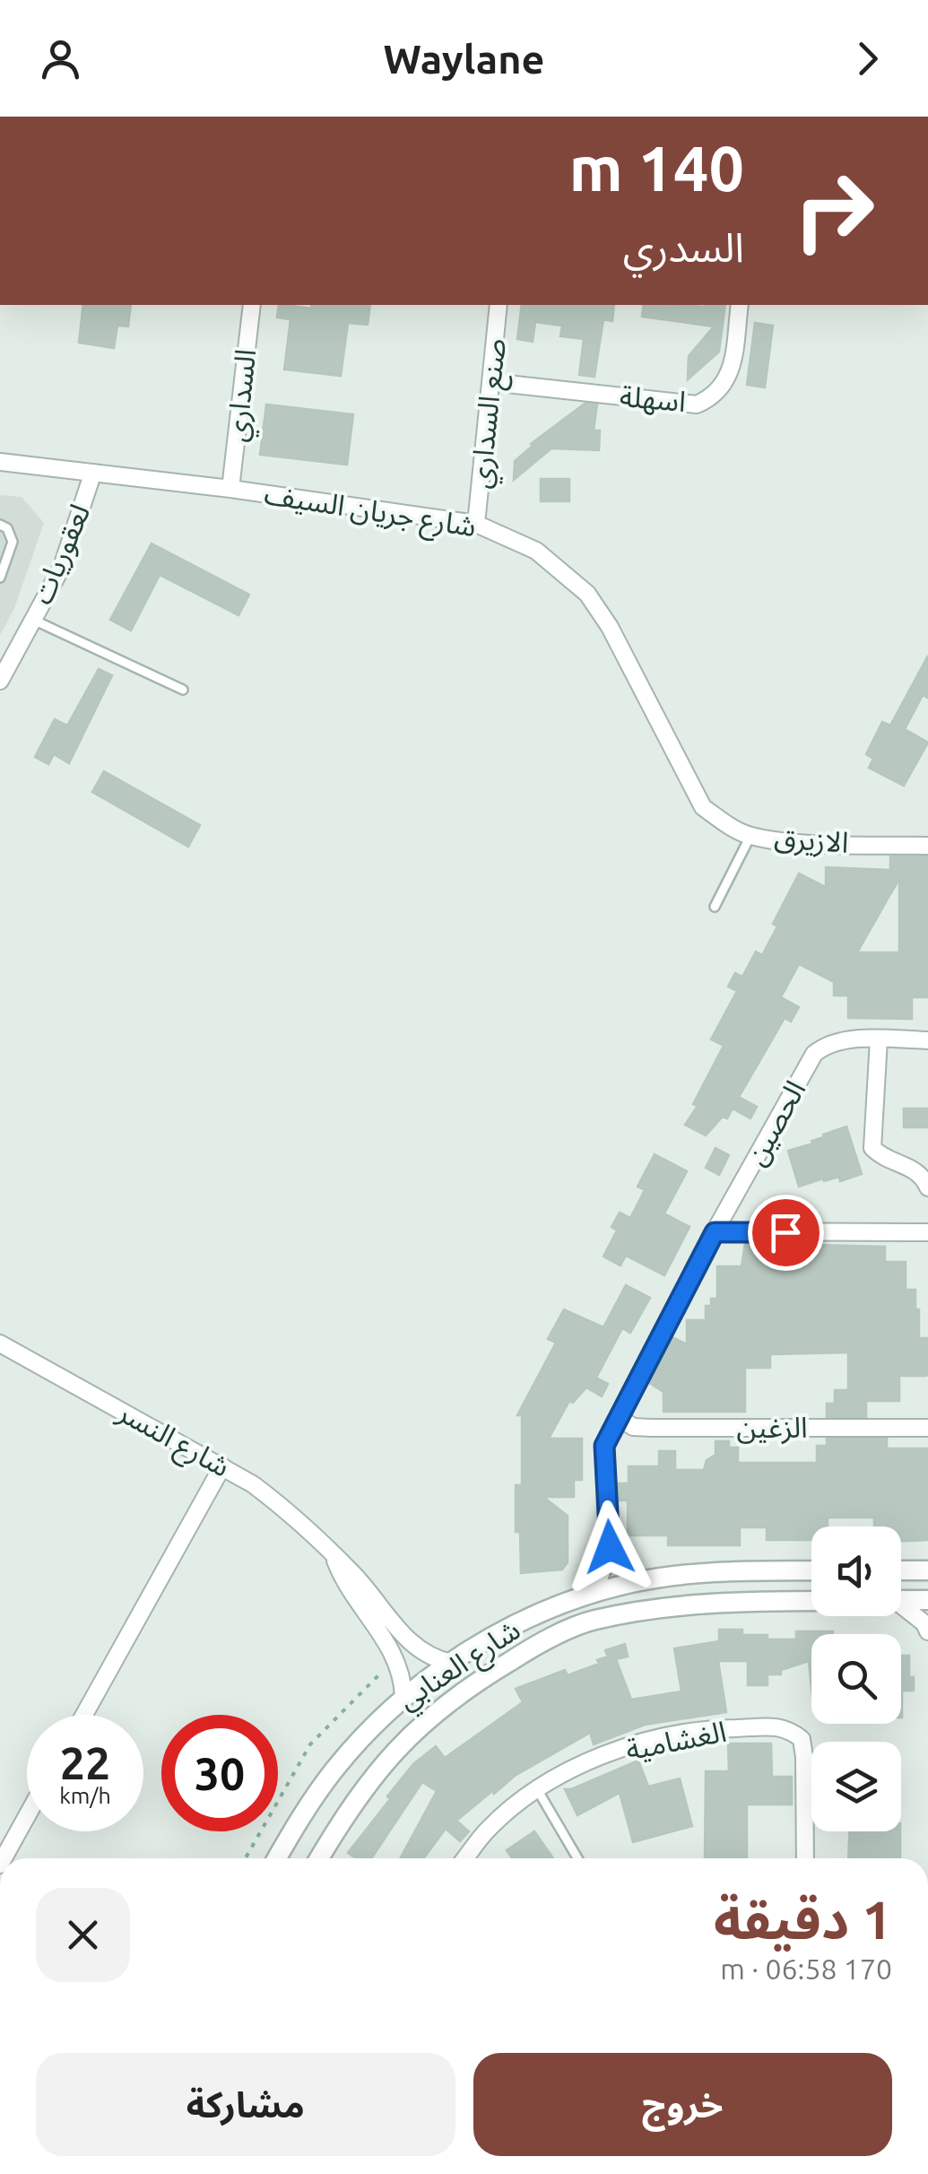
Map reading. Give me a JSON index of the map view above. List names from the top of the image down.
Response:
{
  "streets": {
    "street": [
      "السداري",
      "اسهلة",
      "صنع السداري",
      "شارع جريان السيف",
      "لعقوريات",
      "الازيرق",
      "الحصين",
      "الزغين",
      "شارع النسر",
      "شارع العنابي",
      "الغشامية"
    ]
  },
  "crossings": [
    ["السداري", "شارع جريان السيف"],
    ["اسهلة", "صنع السداري"],
    ["صنع السداري", "شارع جريان السيف"],
    ["شارع جريان السيف", "لعقوريات"],
    ["شارع جريان السيف", "الازيرق"],
    ["الحصين", "الزغين"],
    ["الحصين", "شارع العنابي"],
    ["شارع النسر", "شارع العنابي"]
  ],
  "page": {
    "header": "Waylane",
    "turn": ["140 m", "السدري"],
    "speed": "22 km/h",
    "limit": "30",
    "heading": ["1 دقيقة", "170 m · 06:58"],
    "buttons": ["خروج", "مشاركة"]
  }
}
